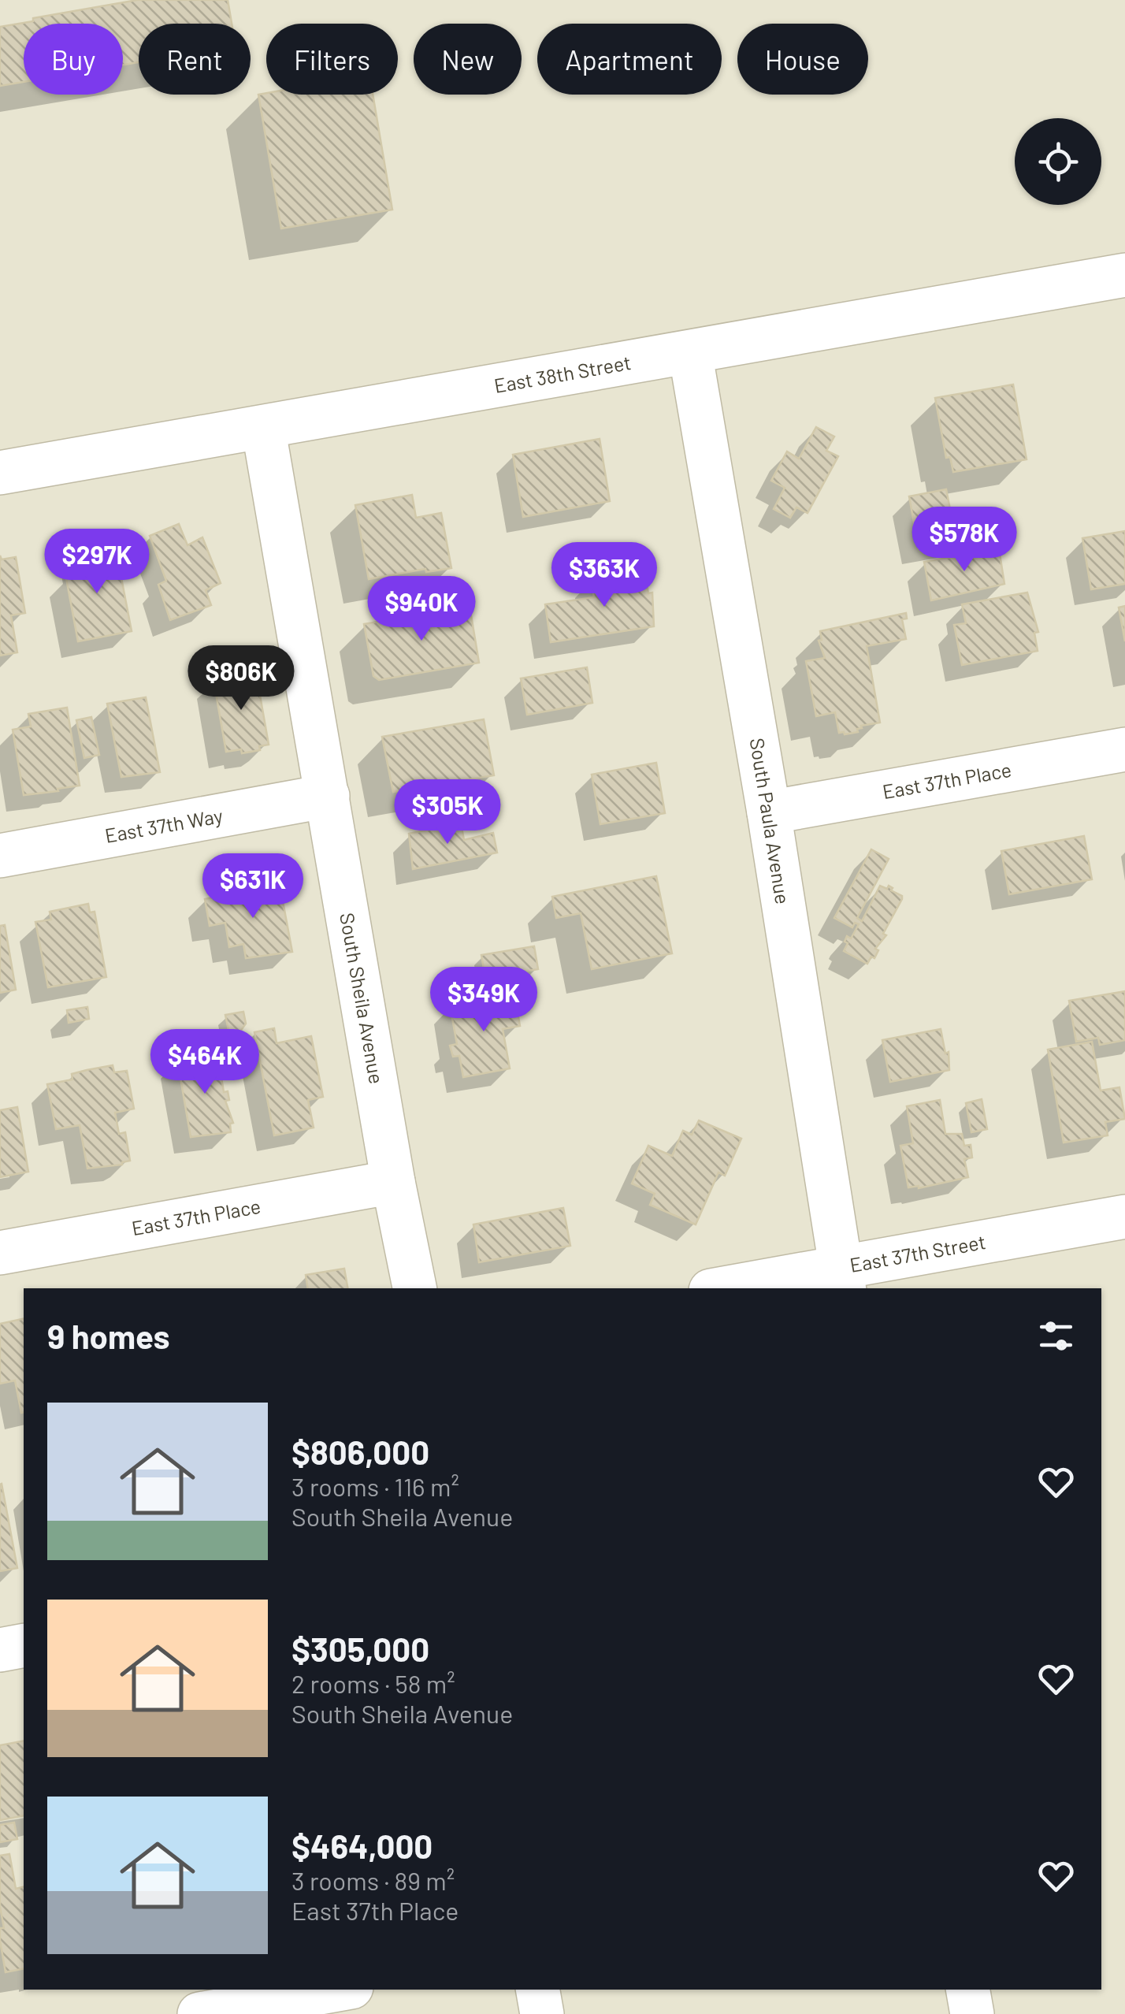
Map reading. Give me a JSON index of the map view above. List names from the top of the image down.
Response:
{
  "streets": {
    "street": [
      "East 38th Street",
      "East 37th Place",
      "South Paula Avenue",
      "East 37th Way",
      "South Sheila Avenue",
      "East 37th Street"
    ]
  },
  "crossings": [
    ["East 38th Street", "South Paula Avenue"],
    ["East 38th Street", "South Sheila Avenue"],
    ["East 37th Place", "South Paula Avenue"],
    ["East 37th Place", "South Sheila Avenue"],
    ["South Paula Avenue", "East 37th Street"],
    ["East 37th Way", "South Sheila Avenue"]
  ],
  "page": {
    "chip": [
      "Buy",
      "Rent",
      "Filters",
      "New",
      "Apartment",
      "House"
    ],
    "price": [
      "$578K",
      "$297K",
      "$363K",
      "$940K",
      "$806K",
      "$305K",
      "$631K",
      "$349K",
      "$464K"
    ],
    "heading": "9 homes",
    "list": [
      {
        "name": "$806,000",
        "note": "3 rooms · 116 m² · South Sheila Avenue"
      },
      {
        "name": "$305,000",
        "note": "2 rooms · 58 m² · South Sheila Avenue"
      },
      {
        "name": "$464,000",
        "note": "3 rooms · 89 m² · East 37th Place"
      }
    ]
  }
}
